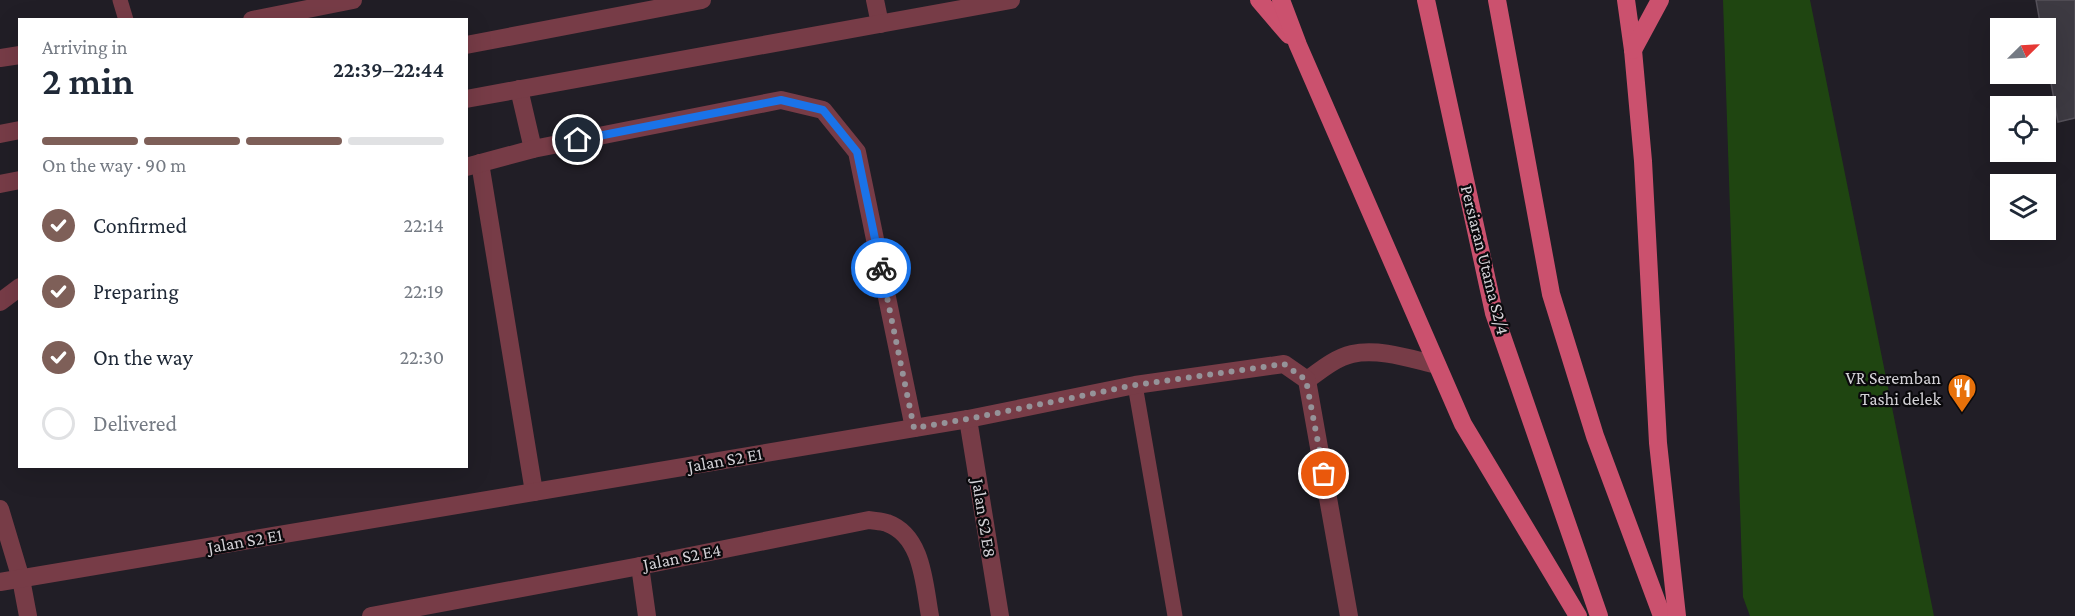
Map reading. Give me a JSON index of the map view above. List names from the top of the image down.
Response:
{
  "streets": {
    "main road": ["Persiaran Utama S2/4"],
    "street": ["Jalan S2 E1", "Jalan S2 E8", "Jalan S2 E4"]
  },
  "crossings": [
    ["Jalan S2 E1", "Jalan S2 E8"]
  ],
  "places": {
    "restaurant": ["VR Seremban Tashi delek"]
  },
  "north": "top right",
  "page": {
    "heading": ["2 min", "Arriving in", "22:39–22:44"],
    "bar": "On the way · 90 m",
    "list": [
      ["Confirmed", "22:14"],
      ["Preparing", "22:19"],
      ["On the way", "22:30"],
      "Delivered"
    ]
  }
}
